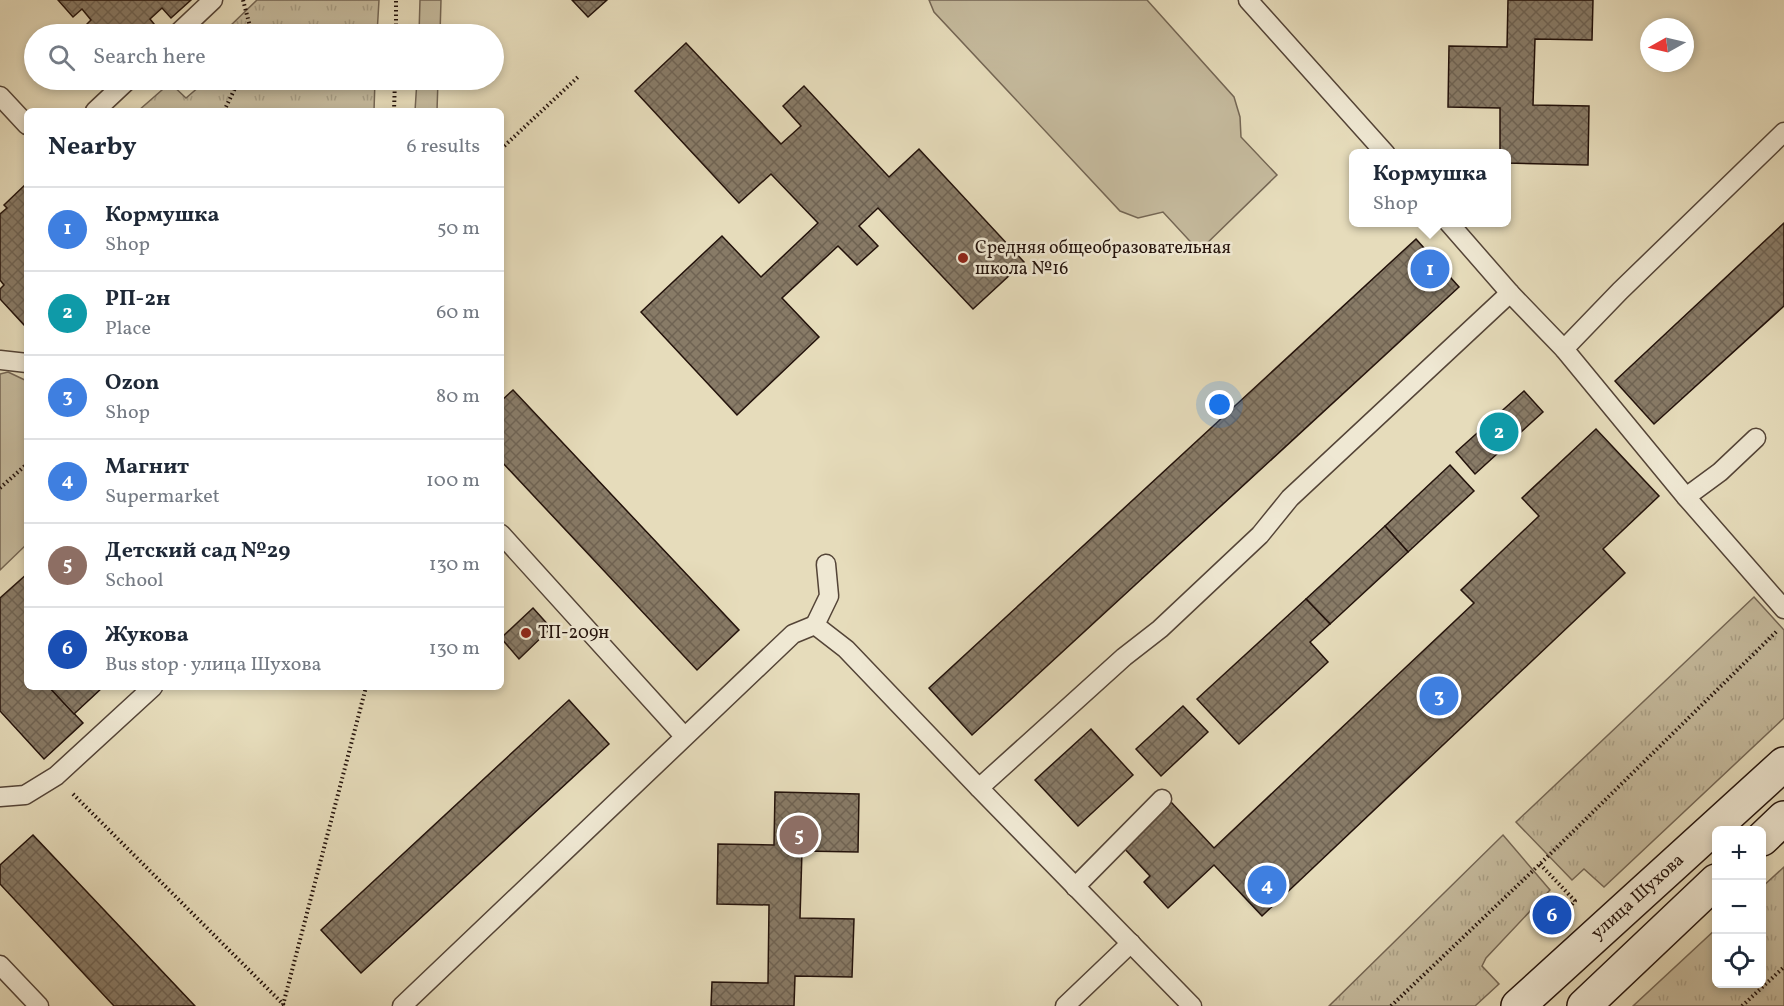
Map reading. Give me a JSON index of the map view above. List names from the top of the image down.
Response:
{
  "streets": {
    "main road": ["улица Шухова"]
  },
  "places": ["Средняя общеобразовательная школа №16", "ТП-209н"],
  "north": "left",
  "page": {
    "search": "Search here",
    "heading": ["Nearby", "6 results"],
    "popup": ["Кормушка", "Shop"],
    "list": [
      {
        "mark": "1",
        "name": "Кормушка",
        "note": "Shop",
        "value": "50 m"
      },
      {
        "mark": "2",
        "name": "РП-2н",
        "note": "Place",
        "value": "60 m"
      },
      {
        "mark": "3",
        "name": "Ozon",
        "note": "Shop",
        "value": "80 m"
      },
      {
        "mark": "4",
        "name": "Магнит",
        "note": "Supermarket",
        "value": "100 m"
      },
      {
        "mark": "5",
        "name": "Детский сад №29",
        "note": "School",
        "value": "130 m"
      },
      {
        "mark": "6",
        "name": "Жукова",
        "note": "Bus stop · улица Шухова",
        "value": "130 m"
      }
    ],
    "pins": [
      "1",
      "2",
      "3",
      "5",
      "4",
      "6"
    ],
    "map_buttons": ["+", "−"]
  }
}
